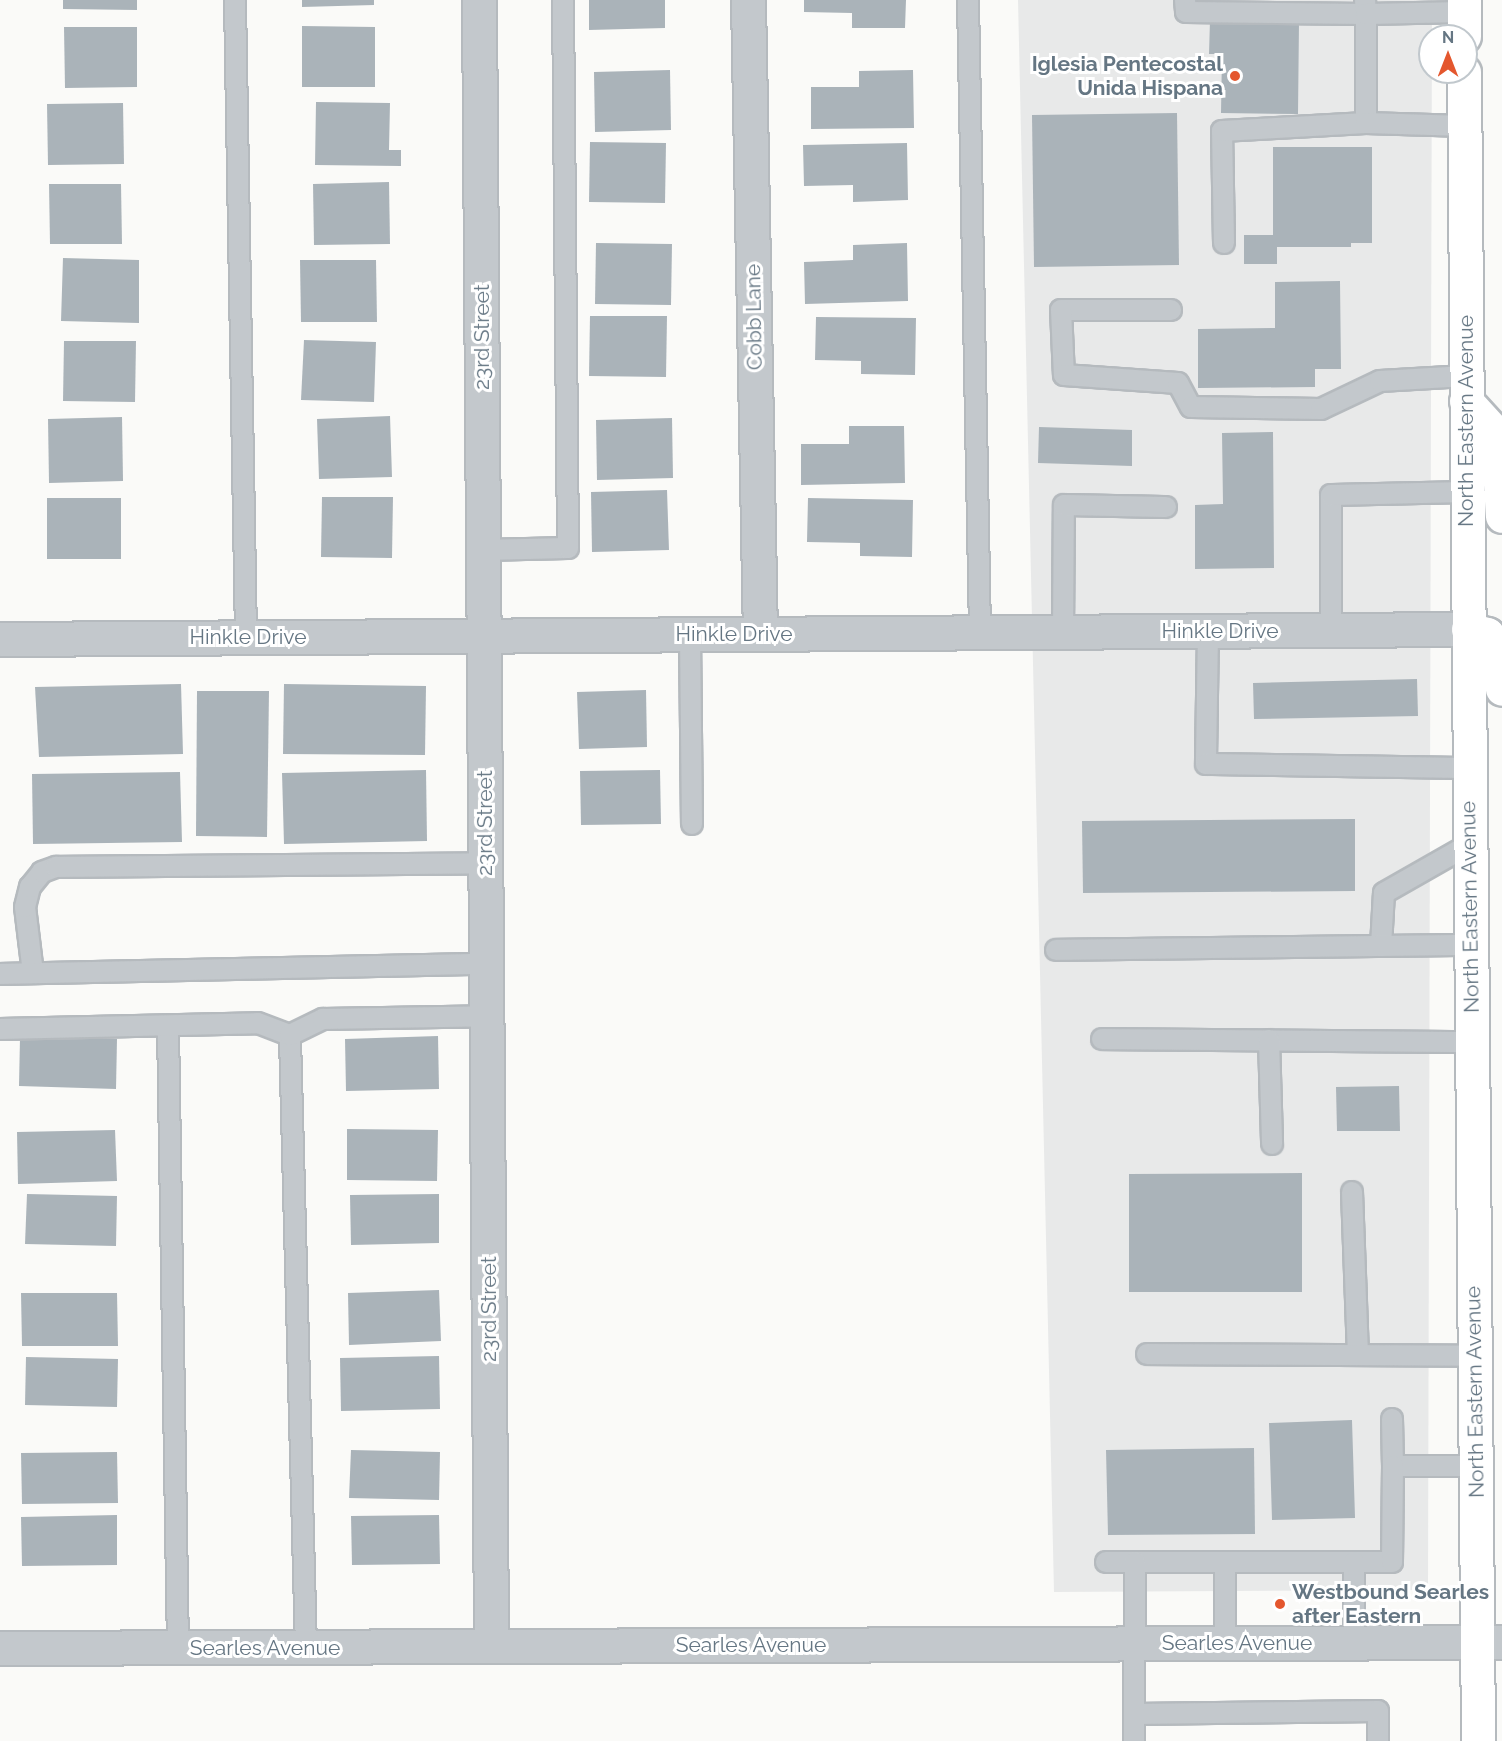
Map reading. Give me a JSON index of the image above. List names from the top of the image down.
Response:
{
  "streets": {
    "main road": ["North Eastern Avenue"],
    "street": [
      "Cobb Lane",
      "23rd Street",
      "Hinkle Drive",
      "Searles Avenue"
    ]
  },
  "crossings": [
    ["Cobb Lane", "Hinkle Drive"],
    ["23rd Street", "Hinkle Drive"],
    ["23rd Street", "Searles Avenue"],
    ["North Eastern Avenue", "Hinkle Drive"],
    ["North Eastern Avenue", "Searles Avenue"]
  ],
  "places": ["Iglesia Pentecostal Unida Hispana", "Westbound Searles after Eastern"],
  "north": "top"
}
